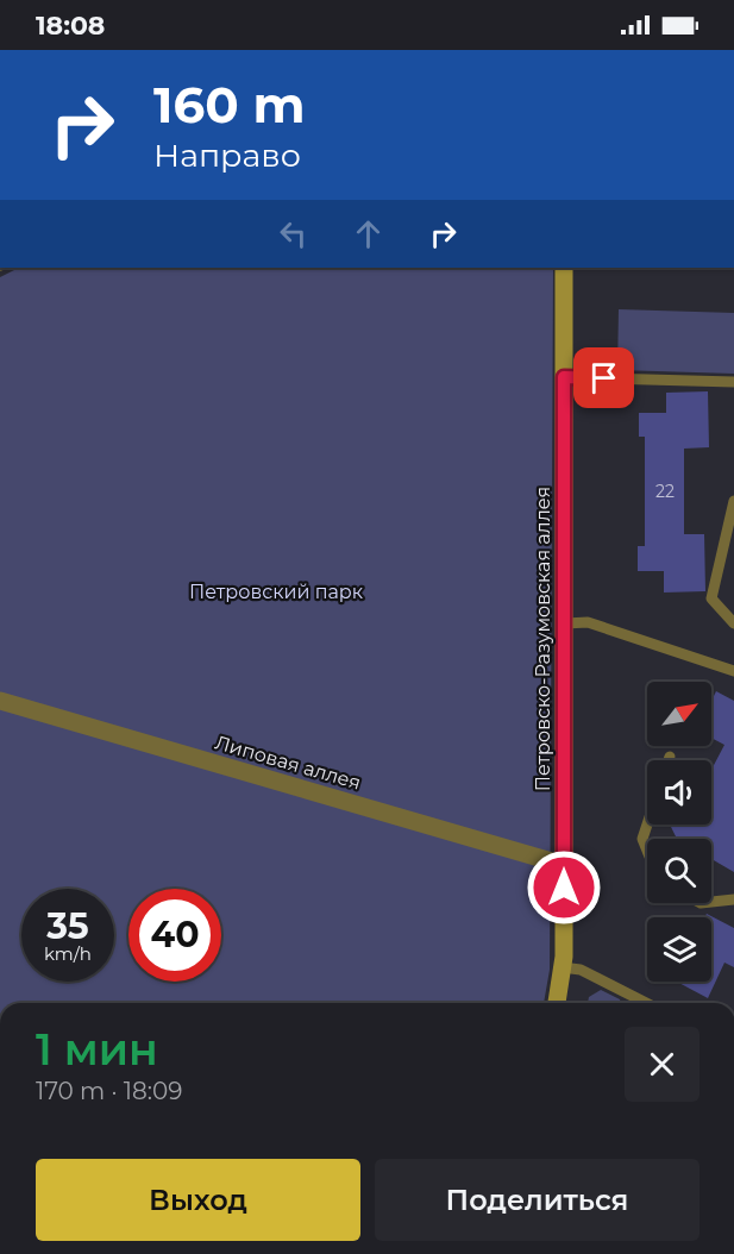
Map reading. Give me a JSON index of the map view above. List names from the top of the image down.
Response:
{
  "streets": {
    "street": ["Петровско-Разумовская аллея", "Липовая аллея"]
  },
  "crossings": [
    ["Петровско-Разумовская аллея", "Липовая аллея"]
  ],
  "parks": ["Петровский парк"],
  "house_numbers": ["22"],
  "north": "top right",
  "page": {
    "status": "18:08",
    "turn": ["160 m", "Направо"],
    "speed": "35 km/h",
    "limit": "40",
    "heading": ["1 мин", "170 m · 18:09"],
    "buttons": ["Выход", "Поделиться"]
  }
}
